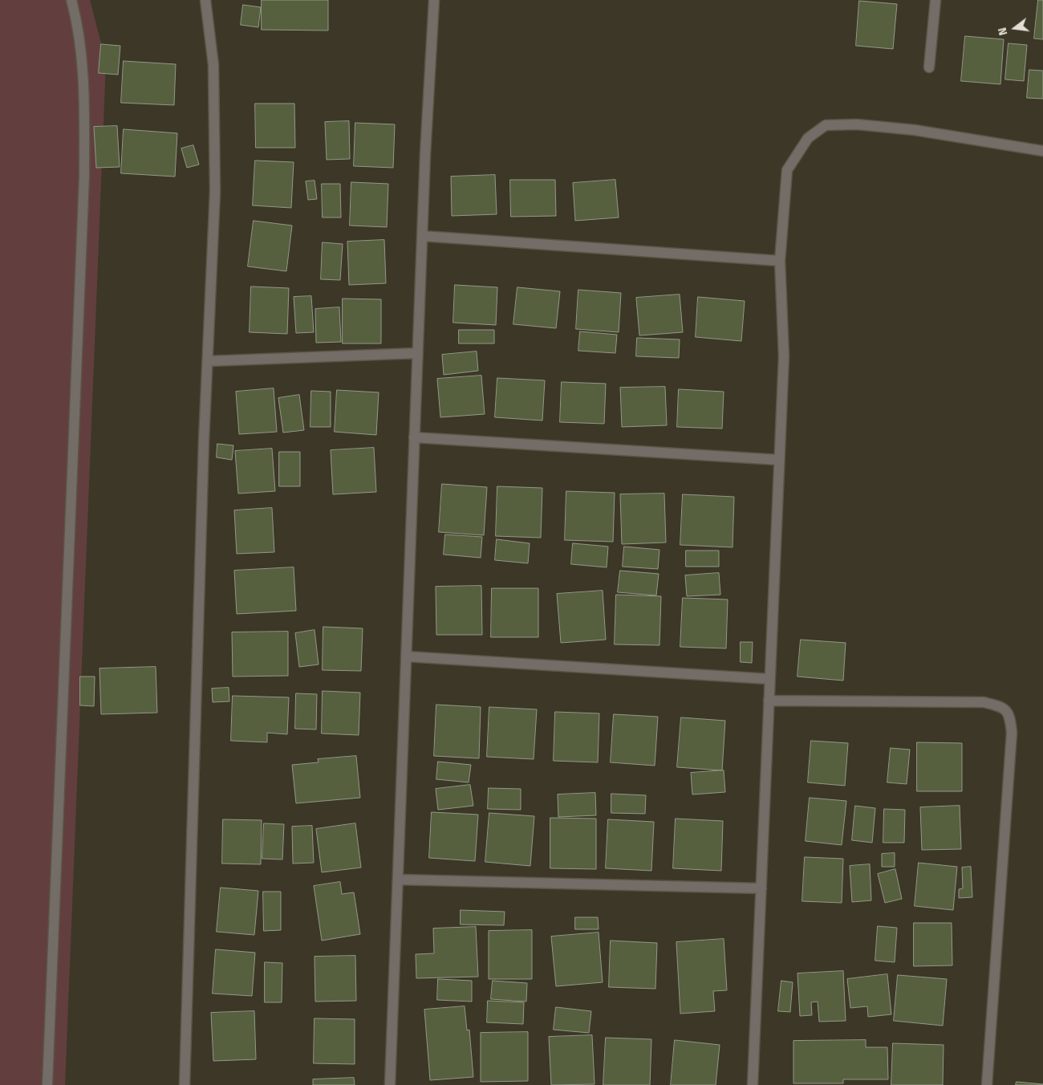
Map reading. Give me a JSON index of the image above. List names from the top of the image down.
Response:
{
  "north": "left"
}
